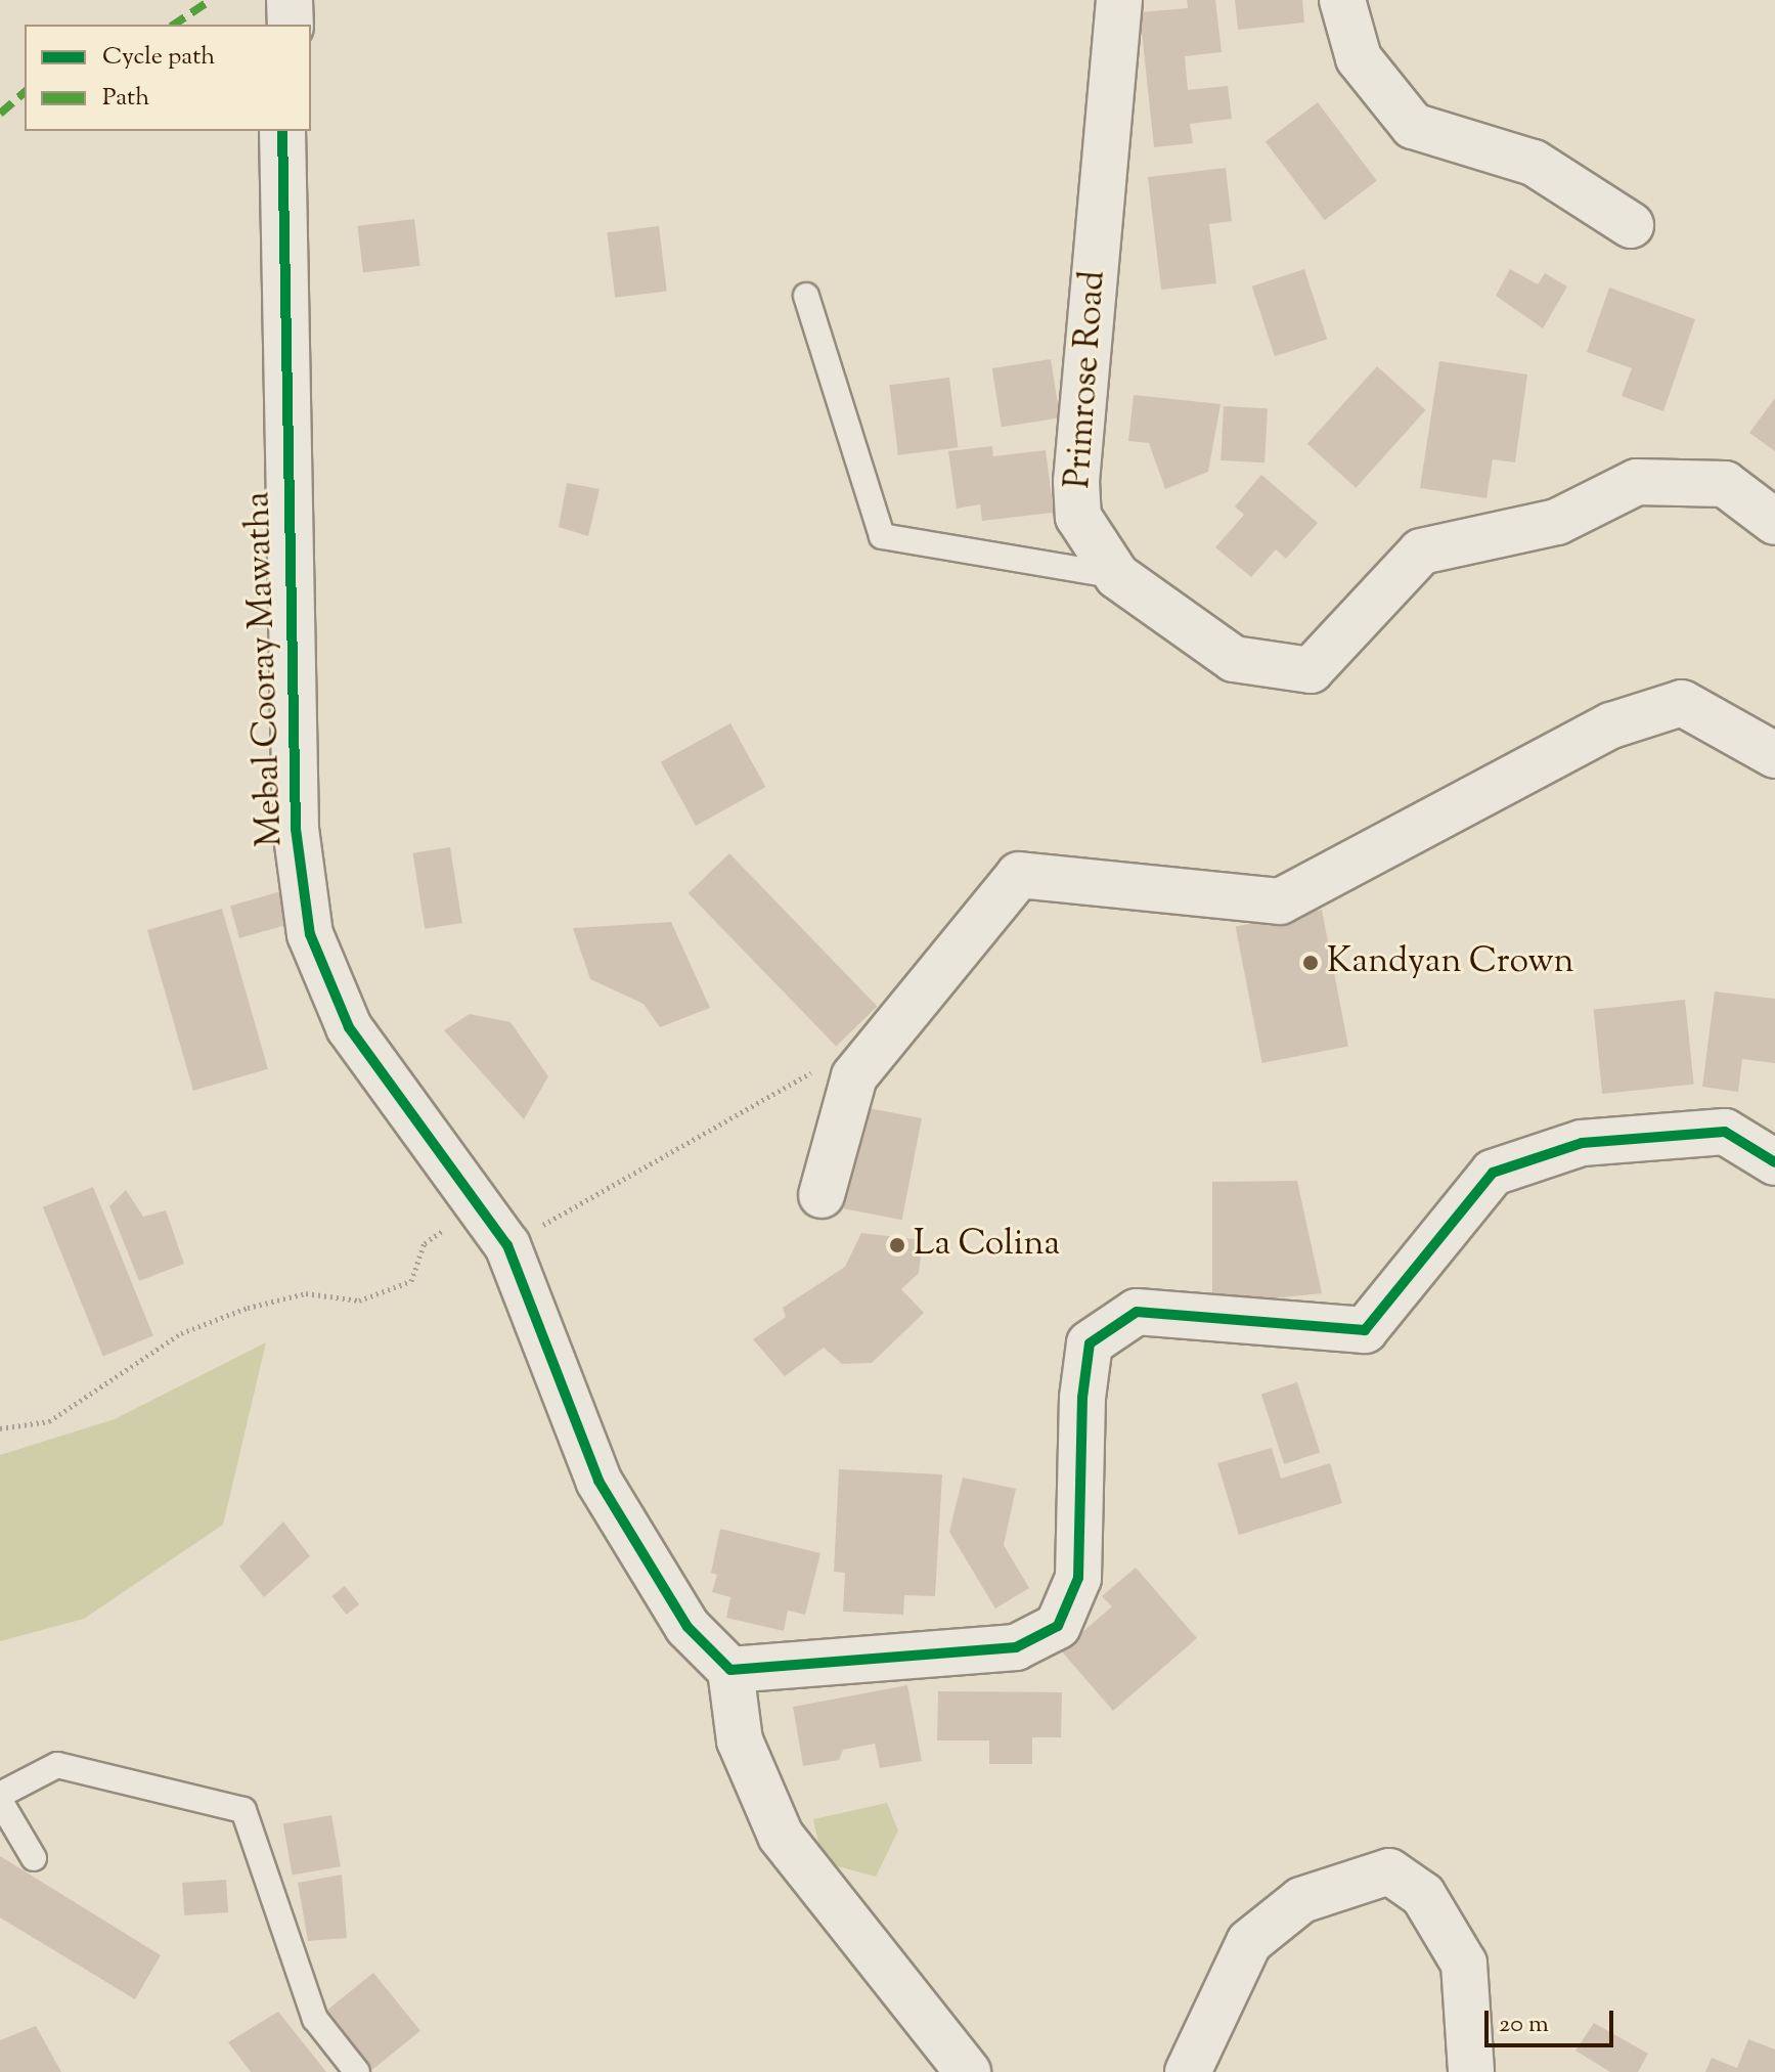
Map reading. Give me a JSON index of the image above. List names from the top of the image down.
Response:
{
  "streets": {
    "street": ["Primrose Road", "Mebal Cooray Mawatha"]
  },
  "places": ["Kandyan Crown", "La Colina"],
  "legend": ["Cycle path", "Path"],
  "scale_bar": "20 m"
}
